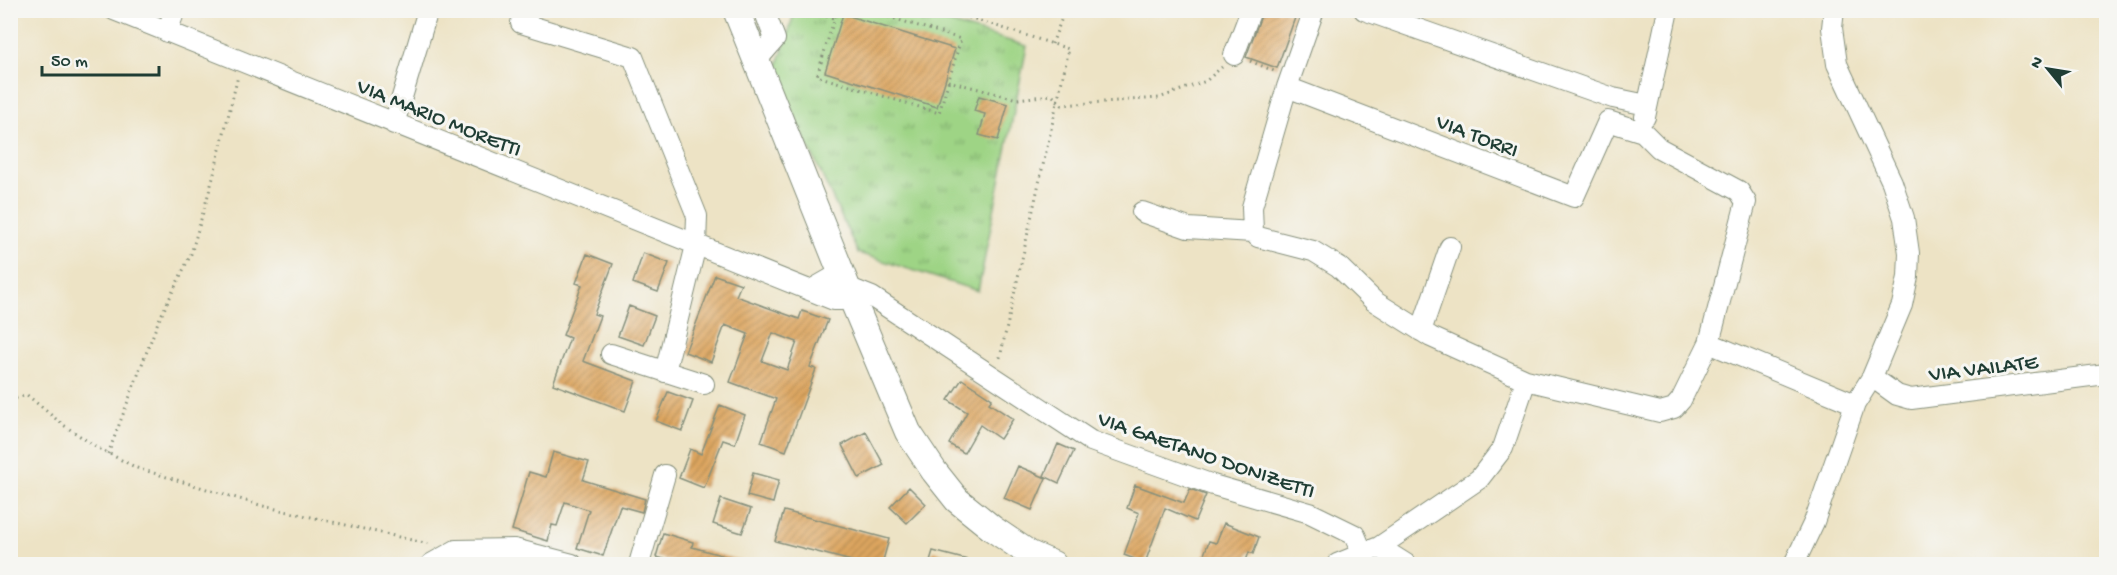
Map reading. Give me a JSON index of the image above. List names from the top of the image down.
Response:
{
  "streets": {
    "street": [
      "VIA MARIO MORETTI",
      "VIA TORRI",
      "VIA VAILATE",
      "VIA GAETANO DONIZETTI"
    ]
  },
  "crossings": [
    ["VIA MARIO MORETTI", "VIA GAETANO DONIZETTI"]
  ],
  "scale_bar": "50 m",
  "north": "top left"
}
